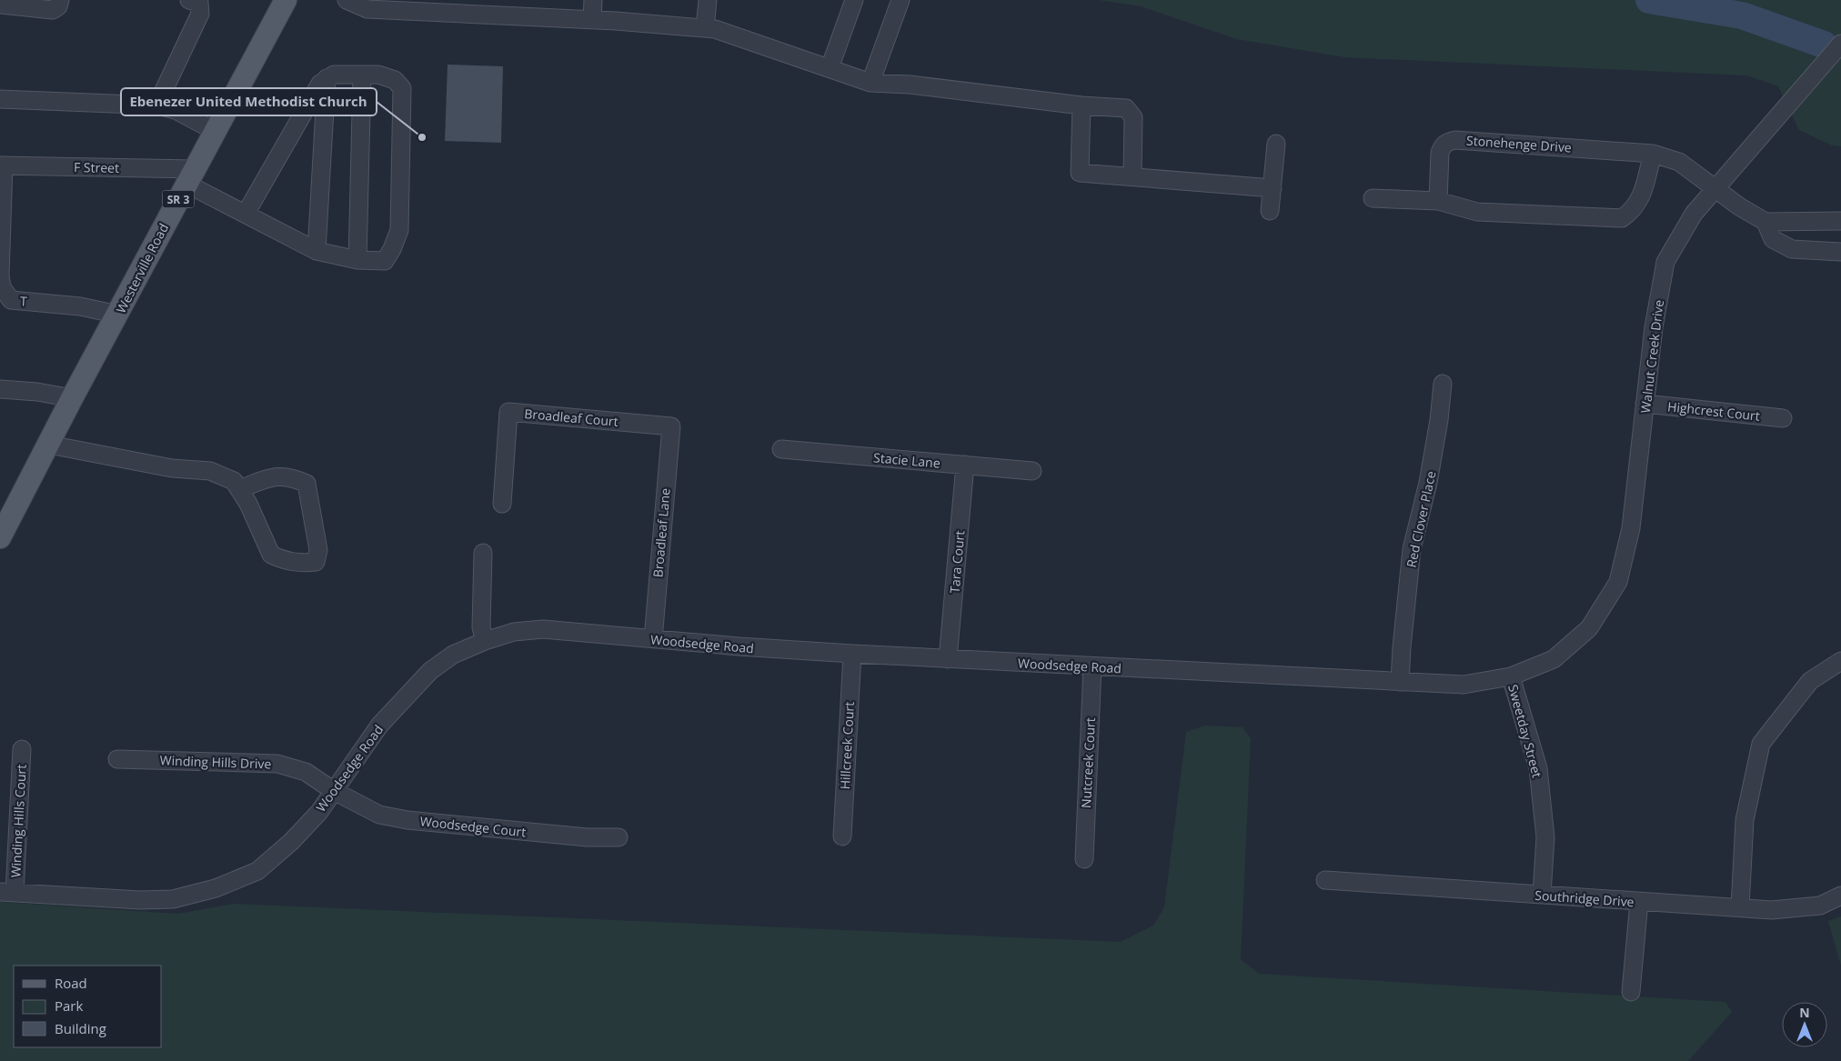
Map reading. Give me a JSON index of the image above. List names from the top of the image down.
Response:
{
  "streets": {
    "main road": ["SR 3", "Westerville Road"],
    "street": [
      "Stonehenge Drive",
      "F Street",
      "T",
      "Walnut Creek Drive",
      "Highcrest Court",
      "Broadleaf Court",
      "Stacie Lane",
      "Red Clover Place",
      "Broadleaf Lane",
      "Tara Court",
      "Woodsedge Road",
      "Sweetday Street",
      "Hillcreek Court",
      "Winding Hills Drive",
      "Nutcreek Court",
      "Winding Hills Court",
      "Woodsedge Court",
      "Southridge Drive"
    ]
  },
  "crossings": [
    ["Stonehenge Drive", "Walnut Creek Drive"],
    ["F Street", "Westerville Road"],
    ["F Street", "T"],
    ["Westerville Road", "T"],
    ["Walnut Creek Drive", "Highcrest Court"],
    ["Walnut Creek Drive", "Woodsedge Road"],
    ["Walnut Creek Drive", "Sweetday Street"],
    ["Broadleaf Court", "Broadleaf Lane"],
    ["Stacie Lane", "Tara Court"],
    ["Red Clover Place", "Woodsedge Road"],
    ["Broadleaf Lane", "Woodsedge Road"],
    ["Tara Court", "Woodsedge Road"],
    ["Woodsedge Road", "Sweetday Street"],
    ["Woodsedge Road", "Hillcreek Court"],
    ["Woodsedge Road", "Winding Hills Drive"],
    ["Woodsedge Road", "Nutcreek Court"],
    ["Woodsedge Road", "Winding Hills Court"],
    ["Woodsedge Road", "Woodsedge Court"],
    ["Sweetday Street", "Southridge Drive"],
    ["Winding Hills Drive", "Woodsedge Court"]
  ],
  "places": ["Ebenezer United Methodist Church"],
  "legend": ["Road", "Park", "Building"],
  "north": "top"
}
